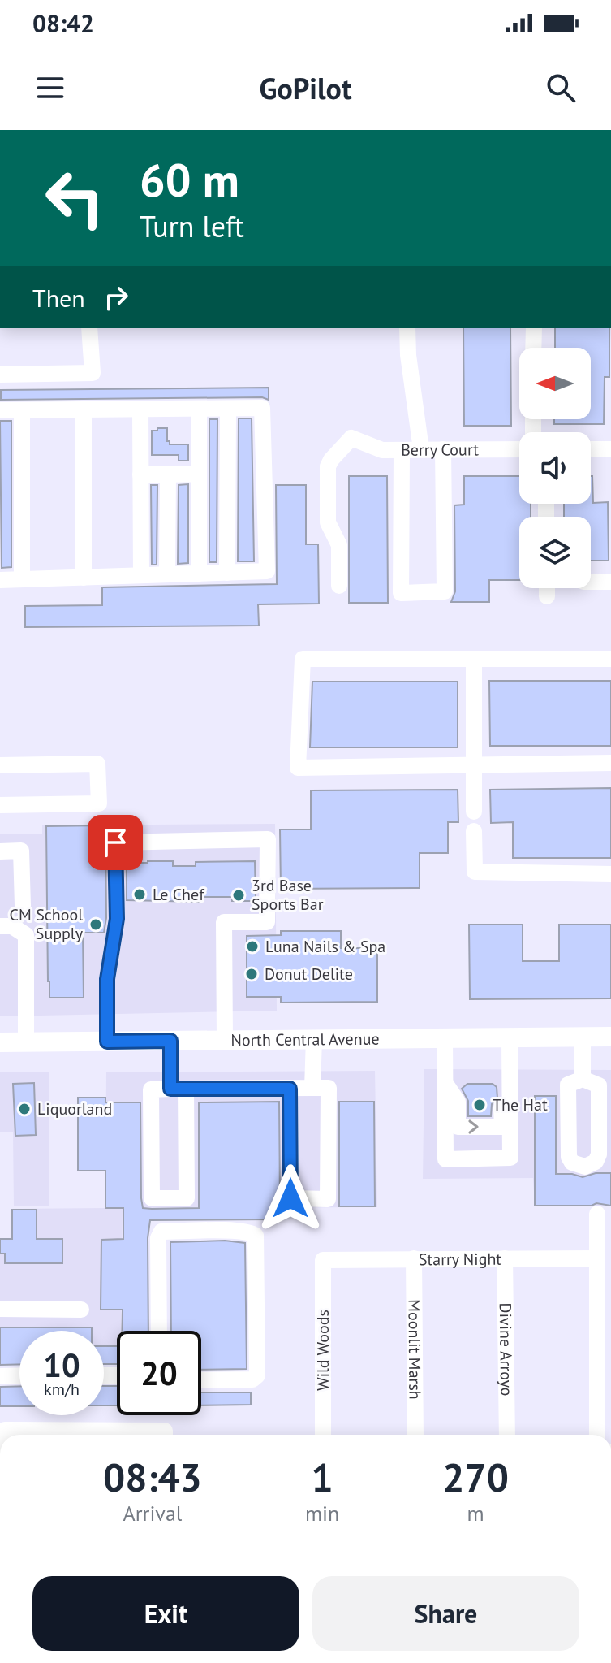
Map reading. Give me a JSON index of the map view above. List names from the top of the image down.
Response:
{
  "streets": {
    "main road": ["North Central Avenue"],
    "street": [
      "Berry Court",
      "Starry Night",
      "Wild Woods",
      "Moonlit Marsh",
      "Divine Arroyo"
    ]
  },
  "crossings": [
    ["Starry Night", "Wild Woods"],
    ["Starry Night", "Moonlit Marsh"],
    ["Starry Night", "Divine Arroyo"]
  ],
  "places": [
    "Le Chef",
    "3rd Base Sports Bar",
    "CM School Supply",
    "Luna Nails & Spa",
    "Donut Delite",
    "The Hat",
    "Liquorland"
  ],
  "north": "left",
  "page": {
    "status": "08:42",
    "header": "GoPilot",
    "turn": ["60 m", "Turn left"],
    "then": "Then",
    "speed": "10 km/h",
    "limit": "20",
    "eta": [
      "08:43",
      "Arrival",
      "1",
      "min",
      "270",
      "m"
    ],
    "buttons": ["Exit", "Share"]
  }
}
